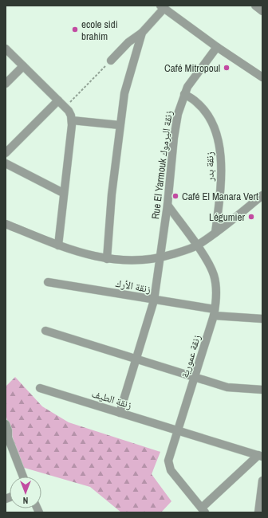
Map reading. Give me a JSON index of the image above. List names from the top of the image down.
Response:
{
  "streets": {
    "street": [
      "Rue El Yarmouk زنقة اليرموك",
      "زنقة بدر",
      "زنقة الأرك",
      "زنقة عمورية",
      "زنقة الطيف"
    ]
  },
  "crossings": [
    ["Rue El Yarmouk زنقة اليرموك", "زنقة بدر"],
    ["Rue El Yarmouk زنقة اليرموك", "زنقة الأرك"],
    ["Rue El Yarmouk زنقة اليرموك", "زنقة عمورية"],
    ["Rue El Yarmouk زنقة اليرموك", "زنقة الطيف"],
    ["زنقة الأرك", "زنقة عمورية"],
    ["زنقة عمورية", "زنقة الطيف"]
  ],
  "places": [
    "ecole sidi brahim",
    "Café Mitropoul",
    "Café El Manara Vert",
    "Légumier"
  ],
  "north": "bottom"
}
